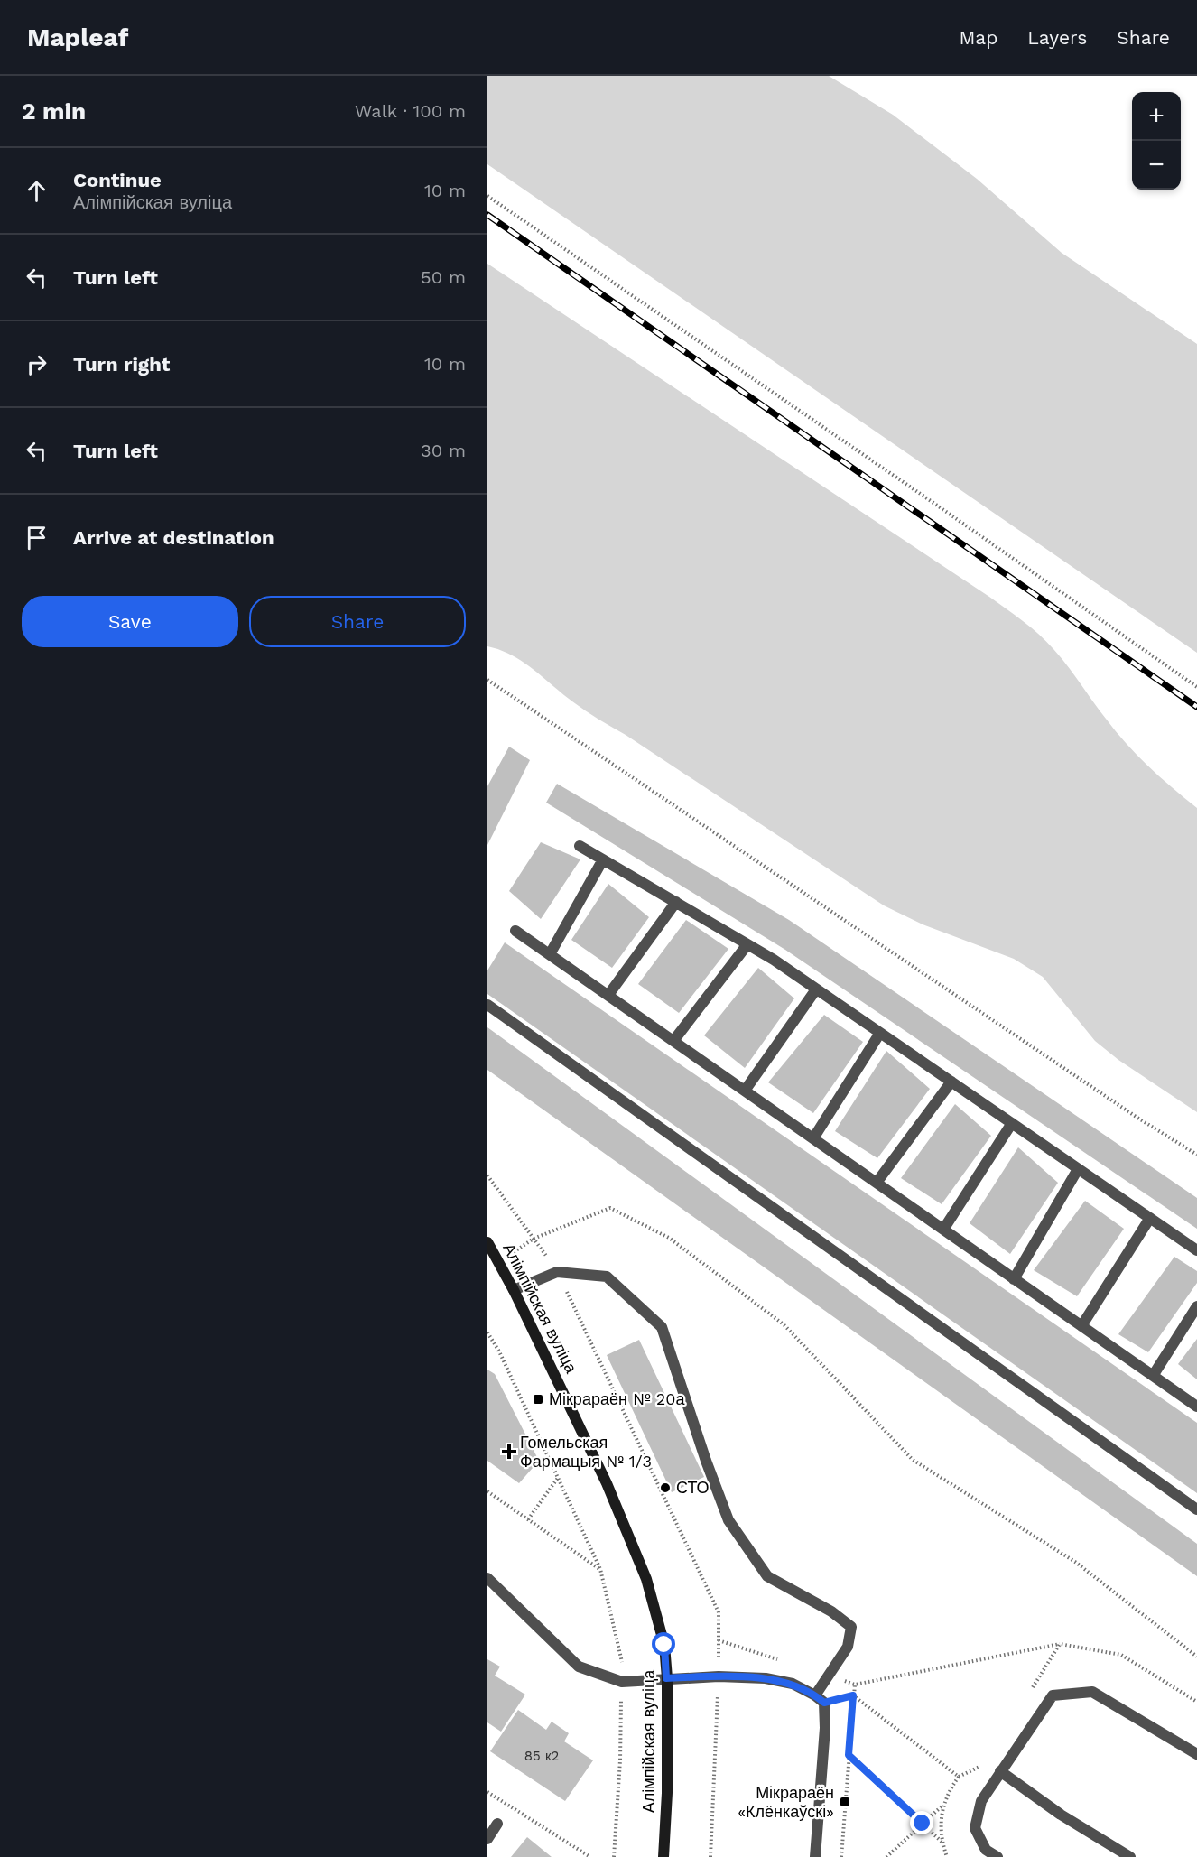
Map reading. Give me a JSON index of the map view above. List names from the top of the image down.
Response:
{
  "streets": {
    "street": ["Алімпійская вуліца"]
  },
  "places": {
    "transit": ["Мікрараён № 20а", "Мікрараён «Клёнкаўскі»"],
    "health": ["Гомельская Фармацыя № 1/3"],
    "other": ["СТО"]
  },
  "house_numbers": ["85 к2"],
  "page": {
    "header": "Mapleaf",
    "nav": ["Map", "Layers", "Share"],
    "heading": ["2 min", "Walk · 100 m"],
    "map_buttons": ["+", "−"],
    "list": [
      ["Continue", "Алімпійская вуліца", "10 m"],
      ["Turn left", "50 m"],
      ["Turn right", "10 m"],
      ["Turn left", "30 m"],
      "Arrive at destination"
    ],
    "buttons": ["Save", "Share"]
  }
}
